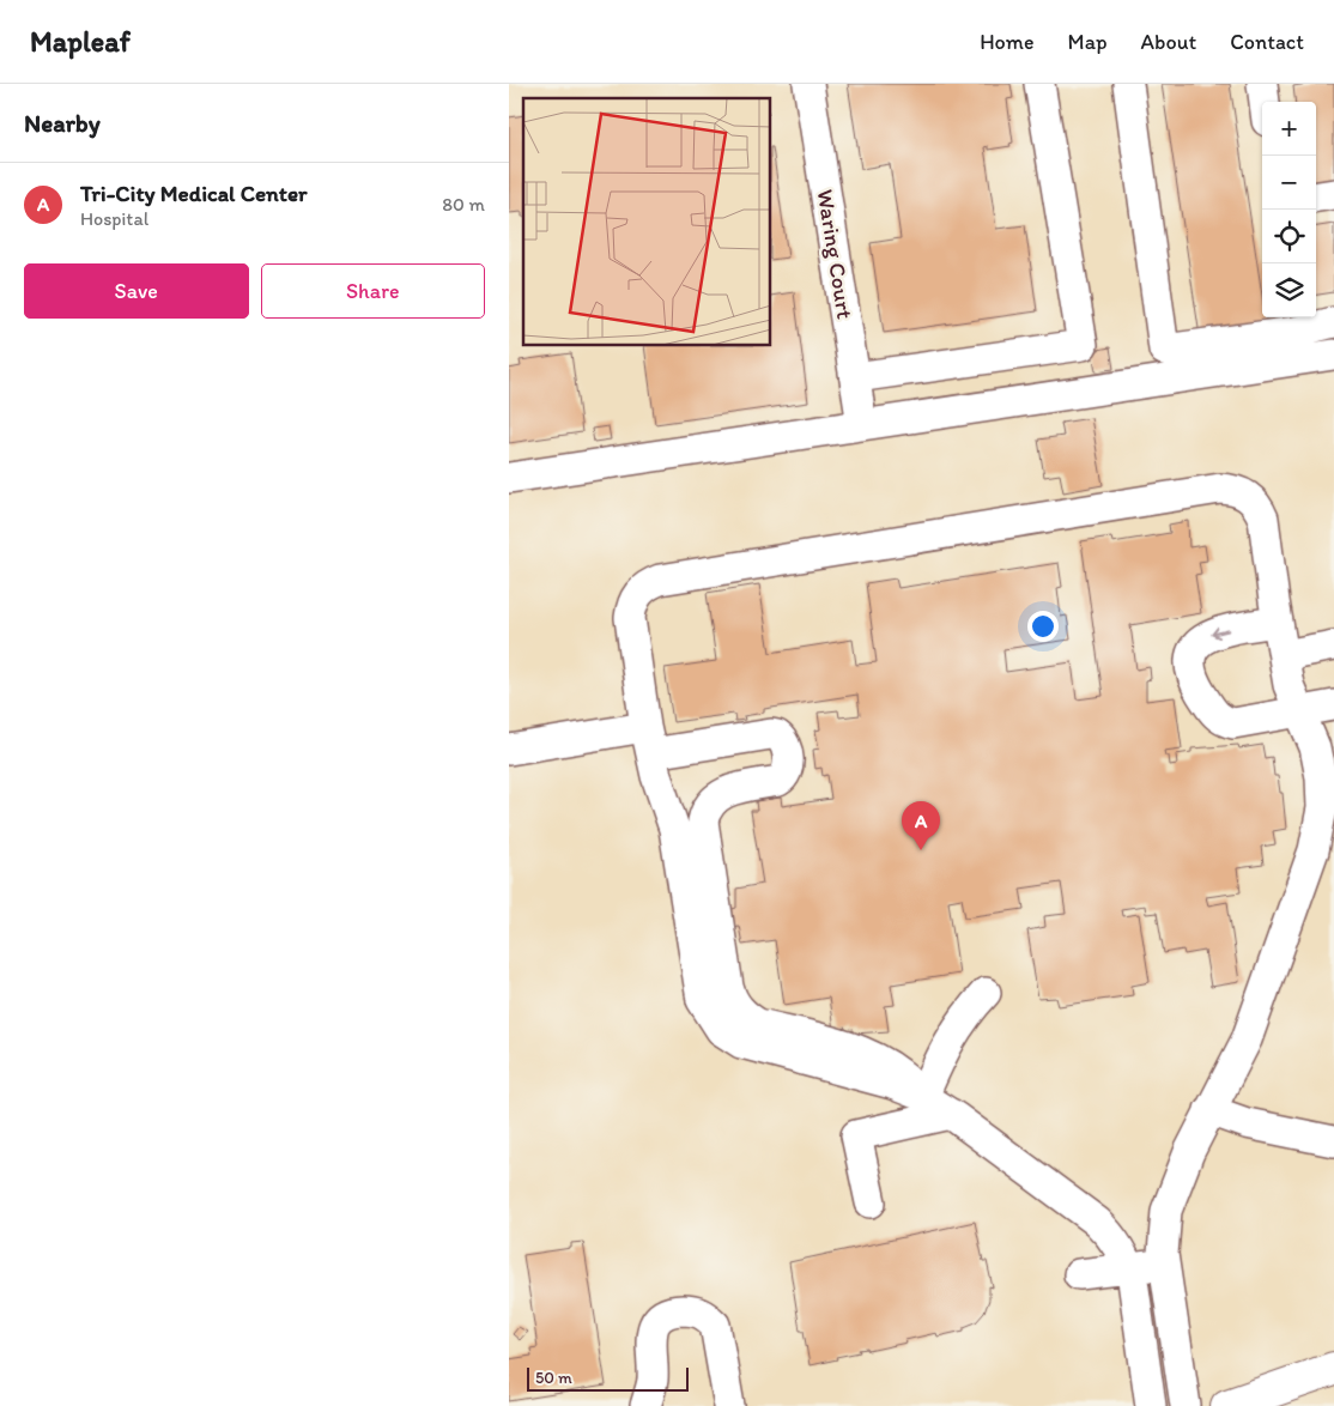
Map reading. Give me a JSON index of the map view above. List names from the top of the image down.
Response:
{
  "streets": {
    "street": ["Waring Court"]
  },
  "scale_bar": "50 m",
  "page": {
    "header": "Mapleaf",
    "nav": [
      "Home",
      "Map",
      "About",
      "Contact"
    ],
    "heading": "Nearby",
    "map_buttons": ["+", "−"],
    "list": [
      {
        "mark": "A",
        "name": "Tri-City Medical Center",
        "note": "Hospital",
        "value": "80 m"
      }
    ],
    "buttons": ["Save", "Share"],
    "pins": "A",
    "scale": "50 m"
  }
}
